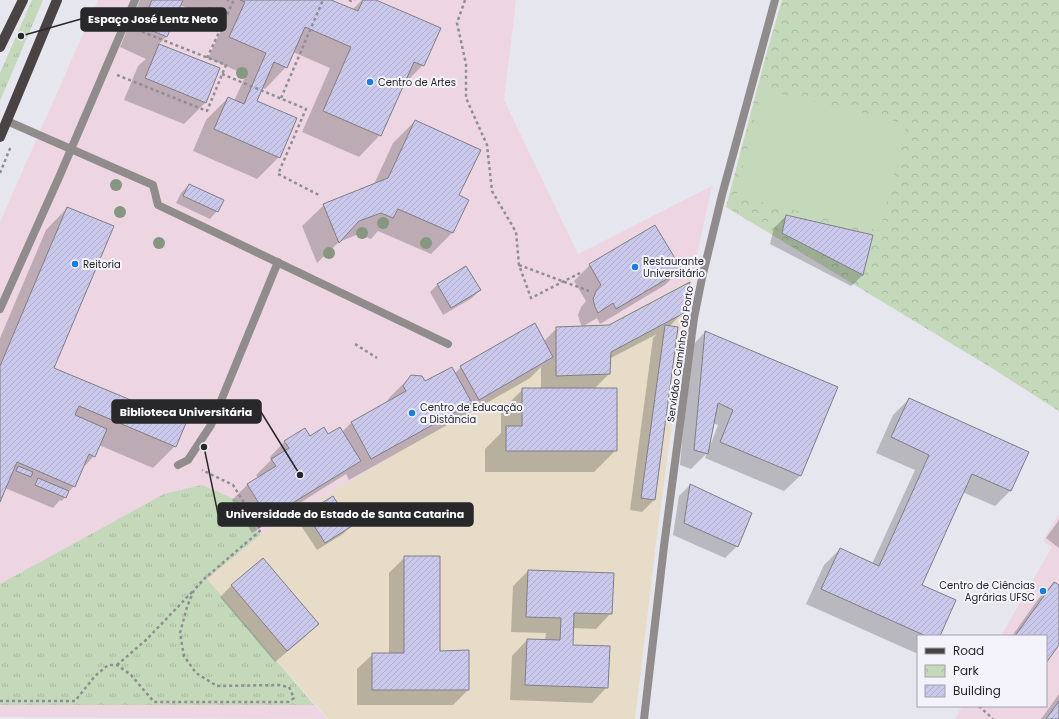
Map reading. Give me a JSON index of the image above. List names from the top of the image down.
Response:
{
  "streets": {
    "street": ["Servidão Caminho do Porto"]
  },
  "places": [
    "Espaço José Lentz Neto",
    "Centro de Artes",
    "Reitoria",
    "Restaurante Universitário",
    "Centro de Educação a Distância",
    "Universidade do Estado de Santa Catarina",
    "Biblioteca Universitária",
    "Centro de Ciências Agrárias UFSC"
  ],
  "legend": ["Road", "Park", "Building"]
}
